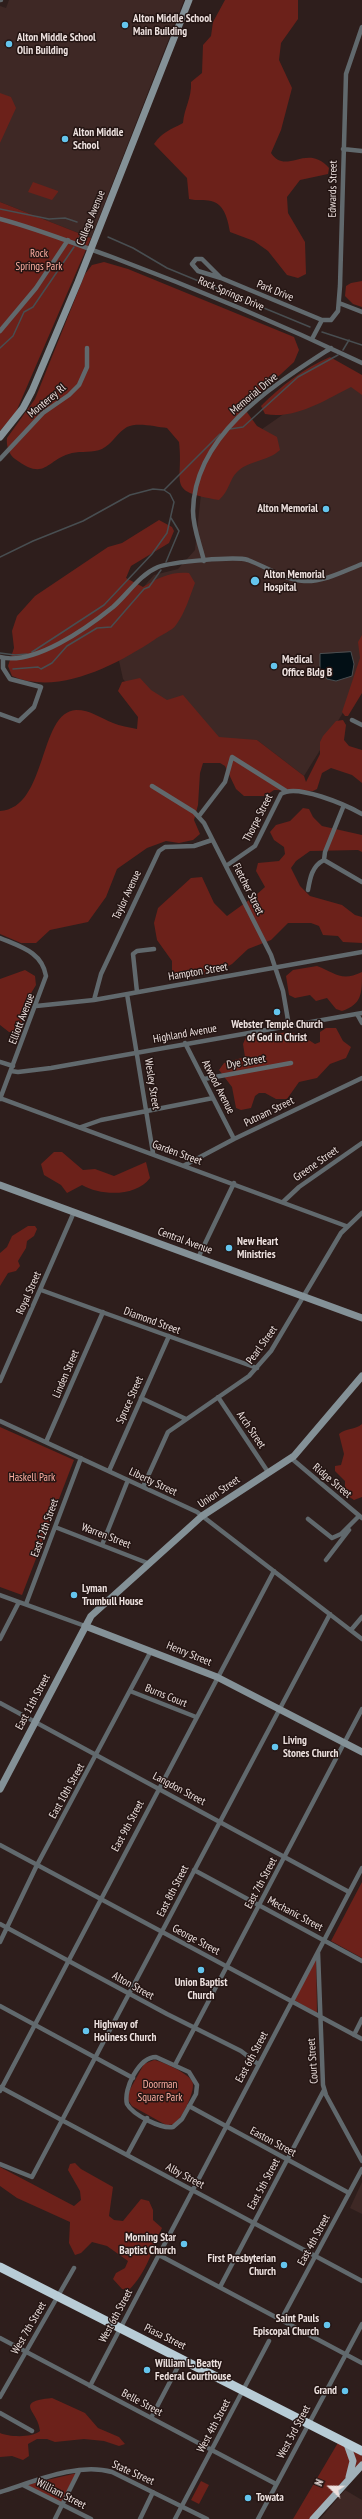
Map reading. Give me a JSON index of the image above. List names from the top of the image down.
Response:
{
  "streets": {
    "highway": ["Piasa Street"],
    "street": [
      "Edwards Street",
      "College Avenue",
      "Park Drive",
      "Rock Springs Drive",
      "Memorial Drive",
      "Monterey Rl",
      "Thorpe Street",
      "Fletcher Street",
      "Taylor Avenue",
      "Hampton Street",
      "Elliott Avenue",
      "Highland Avenue",
      "Dye Street",
      "Wesley Street",
      "Atwood Avenue",
      "Putnam Street",
      "Garden Street",
      "Greene Street",
      "Central Avenue",
      "Royal Street",
      "Diamond Street",
      "Pearl Street",
      "Linden Street",
      "Spruce Street",
      "Arch Street",
      "Ridge Street",
      "Liberty Street",
      "Union Street",
      "East 12th Street",
      "Warren Street",
      "Henry Street",
      "Burns Court",
      "East 11th Street",
      "Langdon Street",
      "East 10th Street",
      "East 9th Street",
      "East 7th Street",
      "East 8th Street",
      "Mechanic Street",
      "George Street",
      "Alton Street",
      "East 6th Street",
      "Court Street",
      "Easton Street",
      "Alby Street",
      "East 5th Street",
      "East 4th Street",
      "West 6th Street",
      "West 7th Street",
      "Belle Street",
      "West 4th Street",
      "West 3rd Street",
      "State Street",
      "William Street"
    ]
  },
  "crossings": [
    ["Edwards Street", "Park Drive"],
    ["College Avenue", "Rock Springs Drive"],
    ["Rock Springs Drive", "Memorial Drive"],
    ["Thorpe Street", "Fletcher Street"],
    ["Fletcher Street", "Taylor Avenue"],
    ["Fletcher Street", "Hampton Street"],
    ["Fletcher Street", "Highland Avenue"],
    ["Taylor Avenue", "Hampton Street"],
    ["Hampton Street", "Elliott Avenue"],
    ["Hampton Street", "Wesley Street"],
    ["Elliott Avenue", "Highland Avenue"],
    ["Elliott Avenue", "Garden Street"],
    ["Highland Avenue", "Wesley Street"],
    ["Highland Avenue", "Atwood Avenue"],
    ["Dye Street", "Atwood Avenue"],
    ["Wesley Street", "Garden Street"],
    ["Atwood Avenue", "Putnam Street"],
    ["Putnam Street", "Garden Street"],
    ["Garden Street", "Greene Street"],
    ["Garden Street", "Pearl Street"],
    ["Central Avenue", "Royal Street"],
    ["Central Avenue", "Pearl Street"],
    ["Royal Street", "Diamond Street"],
    ["Diamond Street", "Pearl Street"],
    ["Diamond Street", "Linden Street"],
    ["Diamond Street", "Spruce Street"],
    ["Pearl Street", "Arch Street"],
    ["Pearl Street", "Liberty Street"],
    ["Linden Street", "Liberty Street"],
    ["Spruce Street", "Liberty Street"],
    ["Arch Street", "Union Street"],
    ["Ridge Street", "Union Street"],
    ["Liberty Street", "Union Street"],
    ["Liberty Street", "East 12th Street"],
    ["Liberty Street", "East 9th Street"],
    ["Liberty Street", "East 8th Street"],
    ["Union Street", "Warren Street"],
    ["Union Street", "Henry Street"],
    ["Union Street", "East 11th Street"],
    ["East 12th Street", "Warren Street"],
    ["East 12th Street", "Henry Street"],
    ["Henry Street", "East 11th Street"],
    ["Henry Street", "East 10th Street"],
    ["Henry Street", "East 9th Street"],
    ["Henry Street", "East 7th Street"],
    ["Henry Street", "East 8th Street"],
    ["Burns Court", "East 10th Street"],
    ["Burns Court", "East 9th Street"],
    ["East 11th Street", "Langdon Street"],
    ["Langdon Street", "East 10th Street"],
    ["Langdon Street", "East 9th Street"],
    ["Langdon Street", "East 7th Street"],
    ["Langdon Street", "East 8th Street"],
    ["Langdon Street", "East 6th Street"],
    ["East 10th Street", "George Street"],
    ["East 10th Street", "Alton Street"],
    ["East 9th Street", "George Street"],
    ["East 9th Street", "Alton Street"],
    ["East 9th Street", "Alby Street"],
    ["East 7th Street", "Mechanic Street"],
    ["East 7th Street", "George Street"],
    ["East 7th Street", "Alton Street"],
    ["East 7th Street", "Easton Street"],
    ["East 8th Street", "Mechanic Street"],
    ["East 8th Street", "George Street"],
    ["East 8th Street", "Alton Street"],
    ["East 8th Street", "Alby Street"],
    ["Mechanic Street", "East 6th Street"],
    ["George Street", "East 6th Street"],
    ["George Street", "Court Street"],
    ["Alton Street", "East 6th Street"],
    ["East 6th Street", "Court Street"],
    ["East 6th Street", "Easton Street"],
    ["East 6th Street", "Alby Street"],
    ["East 6th Street", "West 6th Street"],
    ["Court Street", "East 5th Street"],
    ["Easton Street", "East 5th Street"],
    ["Easton Street", "East 4th Street"],
    ["Alby Street", "East 5th Street"],
    ["Alby Street", "East 4th Street"],
    ["West 6th Street", "Piasa Street"],
    ["West 6th Street", "Belle Street"],
    ["West 7th Street", "Piasa Street"],
    ["West 7th Street", "Belle Street"],
    ["Piasa Street", "West 4th Street"],
    ["Piasa Street", "West 3rd Street"],
    ["Belle Street", "West 4th Street"],
    ["Belle Street", "West 3rd Street"],
    ["West 4th Street", "State Street"],
    ["State Street", "William Street"]
  ],
  "parks": ["Rock Springs Park", "Haskell Park", "Doorman Square Park"],
  "places": [
    "Alton Middle School Main Building",
    "Alton Middle School Olin Building",
    "Alton Middle School",
    "Alton Memorial",
    "Alton Memorial Hospital",
    "Medical Office Bldg B",
    "Webster Temple Church of God in Christ",
    "New Heart Ministries",
    "Lyman Trumbull House",
    "Living Stones Church",
    "Union Baptist Church",
    "Highway of Holiness Church",
    "Morning Star Baptist Church",
    "First Presbyterian Church",
    "Saint Pauls Episcopal Church",
    "William L. Beatty Federal Courthouse",
    "Grand",
    "Towata"
  ],
  "north": "left"
}
